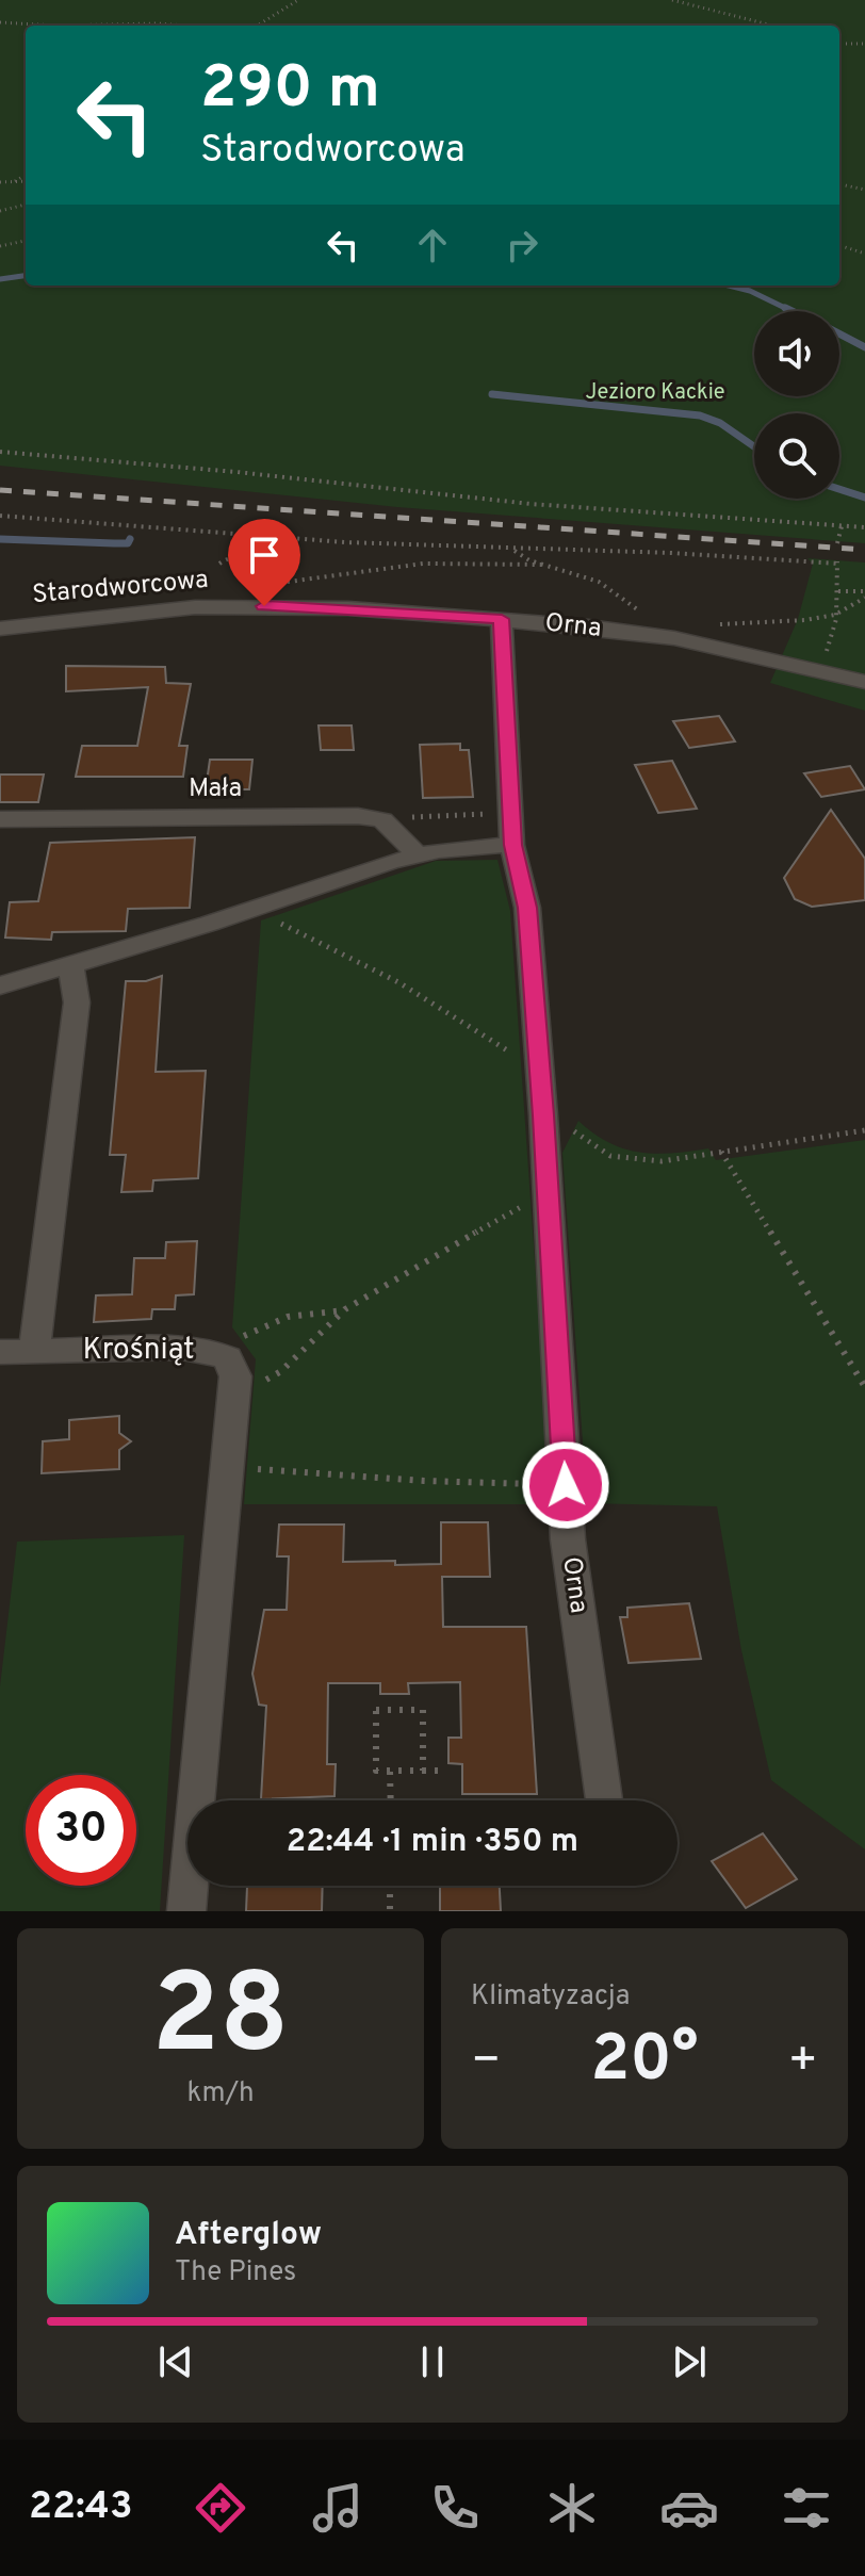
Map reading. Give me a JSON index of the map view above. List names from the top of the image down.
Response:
{
  "streets": {
    "street": [
      "Starodworcowa",
      "Orna",
      "Mała",
      "Krośniąt"
    ]
  },
  "crossings": [
    ["Starodworcowa", "Orna"]
  ],
  "parks": ["Jezioro Kackie"],
  "page": {
    "turn": ["290 m", "Starodworcowa"],
    "limit": "30",
    "trip": "22:44 · 1 min · 350 m",
    "tile": [
      ["28", "km/h"],
      "Klimatyzacja"
    ],
    "heat": ["−", "20°", "+"],
    "song": ["Afterglow", "The Pines"],
    "tabs": "22:43"
  }
}
